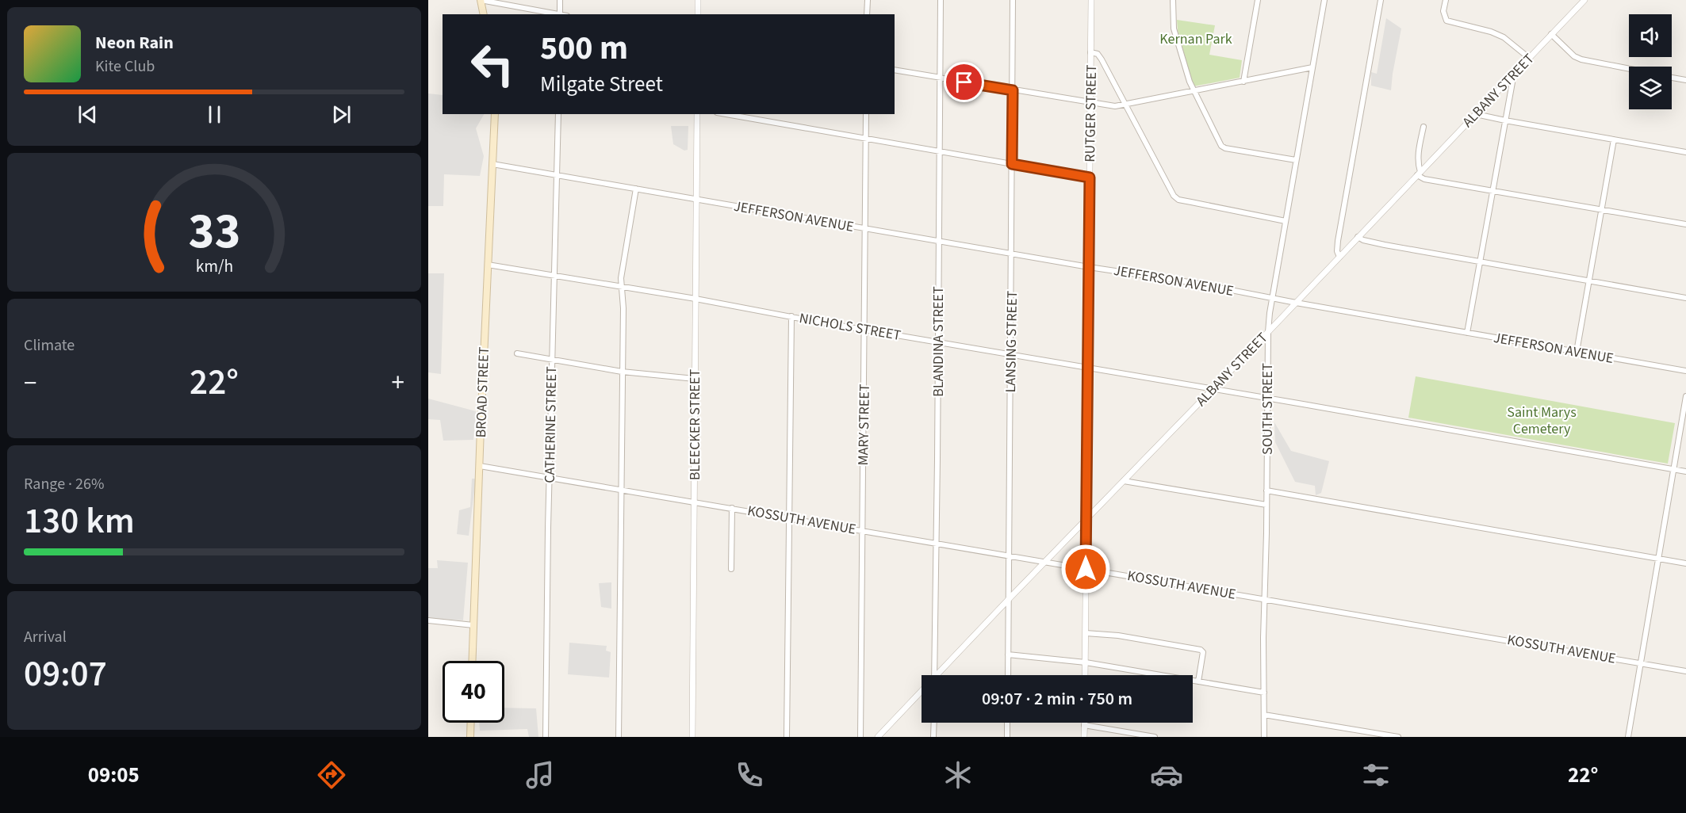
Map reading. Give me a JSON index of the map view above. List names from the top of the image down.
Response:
{
  "streets": {
    "main road": ["BROAD STREET"],
    "street": [
      "ALBANY STREET",
      "RUTGER STREET",
      "JEFFERSON AVENUE",
      "NICHOLS STREET",
      "BLANDINA STREET",
      "LANSING STREET",
      "SOUTH STREET",
      "CATHERINE STREET",
      "BLEECKER STREET",
      "MARY STREET",
      "KOSSUTH AVENUE"
    ]
  },
  "crossings": [
    ["ALBANY STREET", "RUTGER STREET"],
    ["ALBANY STREET", "JEFFERSON AVENUE"],
    ["ALBANY STREET", "NICHOLS STREET"],
    ["ALBANY STREET", "LANSING STREET"],
    ["ALBANY STREET", "SOUTH STREET"],
    ["ALBANY STREET", "KOSSUTH AVENUE"],
    ["RUTGER STREET", "JEFFERSON AVENUE"],
    ["RUTGER STREET", "NICHOLS STREET"],
    ["RUTGER STREET", "KOSSUTH AVENUE"],
    ["JEFFERSON AVENUE", "BLANDINA STREET"],
    ["JEFFERSON AVENUE", "LANSING STREET"],
    ["JEFFERSON AVENUE", "BROAD STREET"],
    ["JEFFERSON AVENUE", "SOUTH STREET"],
    ["JEFFERSON AVENUE", "CATHERINE STREET"],
    ["JEFFERSON AVENUE", "BLEECKER STREET"],
    ["JEFFERSON AVENUE", "MARY STREET"],
    ["NICHOLS STREET", "BLANDINA STREET"],
    ["NICHOLS STREET", "LANSING STREET"],
    ["NICHOLS STREET", "BROAD STREET"],
    ["NICHOLS STREET", "SOUTH STREET"],
    ["NICHOLS STREET", "CATHERINE STREET"],
    ["NICHOLS STREET", "BLEECKER STREET"],
    ["NICHOLS STREET", "MARY STREET"],
    ["BLANDINA STREET", "KOSSUTH AVENUE"],
    ["LANSING STREET", "KOSSUTH AVENUE"],
    ["BROAD STREET", "KOSSUTH AVENUE"],
    ["SOUTH STREET", "KOSSUTH AVENUE"],
    ["CATHERINE STREET", "KOSSUTH AVENUE"],
    ["BLEECKER STREET", "KOSSUTH AVENUE"],
    ["MARY STREET", "KOSSUTH AVENUE"]
  ],
  "parks": ["Kernan Park", "Saint Marys Cemetery"],
  "page": {
    "turn": ["500 m", "Milgate Street"],
    "song": ["Neon Rain", "Kite Club"],
    "tile": [
      "Climate",
      ["Range · 26%", "130 km"],
      ["Arrival", "09:07"]
    ],
    "heat": ["−", "22°", "+"],
    "limit": "40",
    "trip": "09:07 · 2 min · 750 m",
    "tabs": ["09:05", "22°"],
    "gauge": ["33", "km/h"]
  }
}
